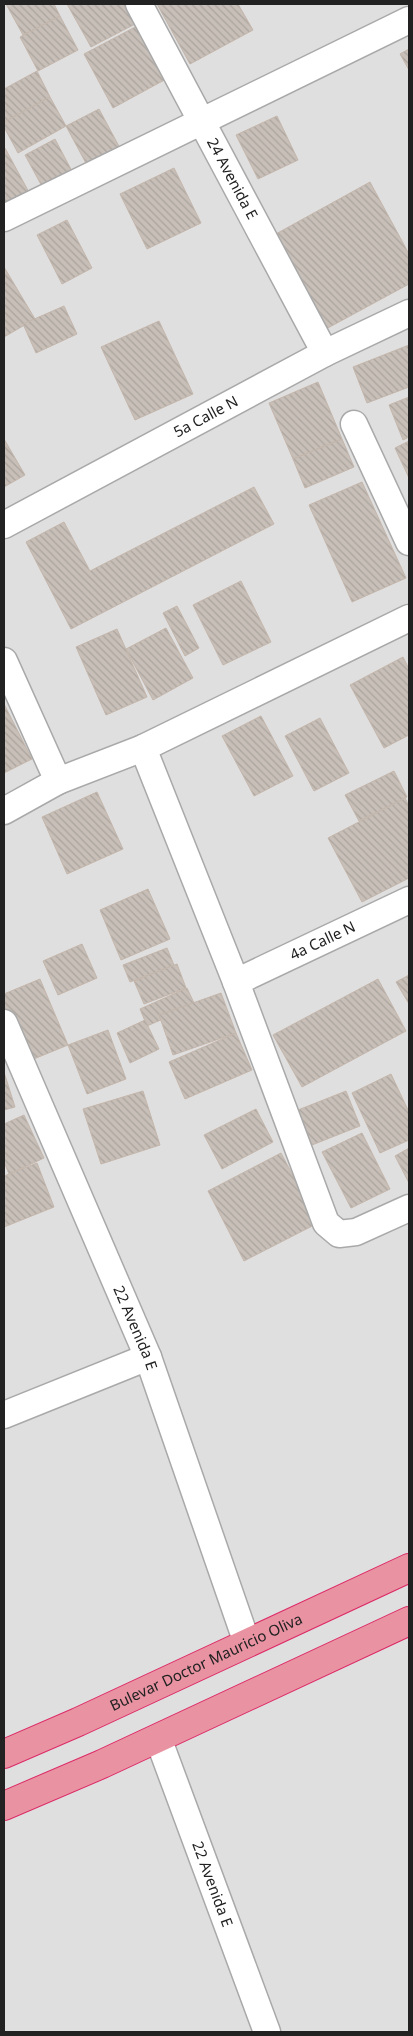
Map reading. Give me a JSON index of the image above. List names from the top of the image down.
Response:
{
  "streets": {
    "highway": ["Bulevar Doctor Mauricio Oliva"],
    "street": [
      "24 Avenida E",
      "5a Calle N",
      "4a Calle N",
      "22 Avenida E"
    ]
  },
  "crossings": [
    ["24 Avenida E", "5a Calle N"],
    ["22 Avenida E", "Bulevar Doctor Mauricio Oliva"]
  ]
}
